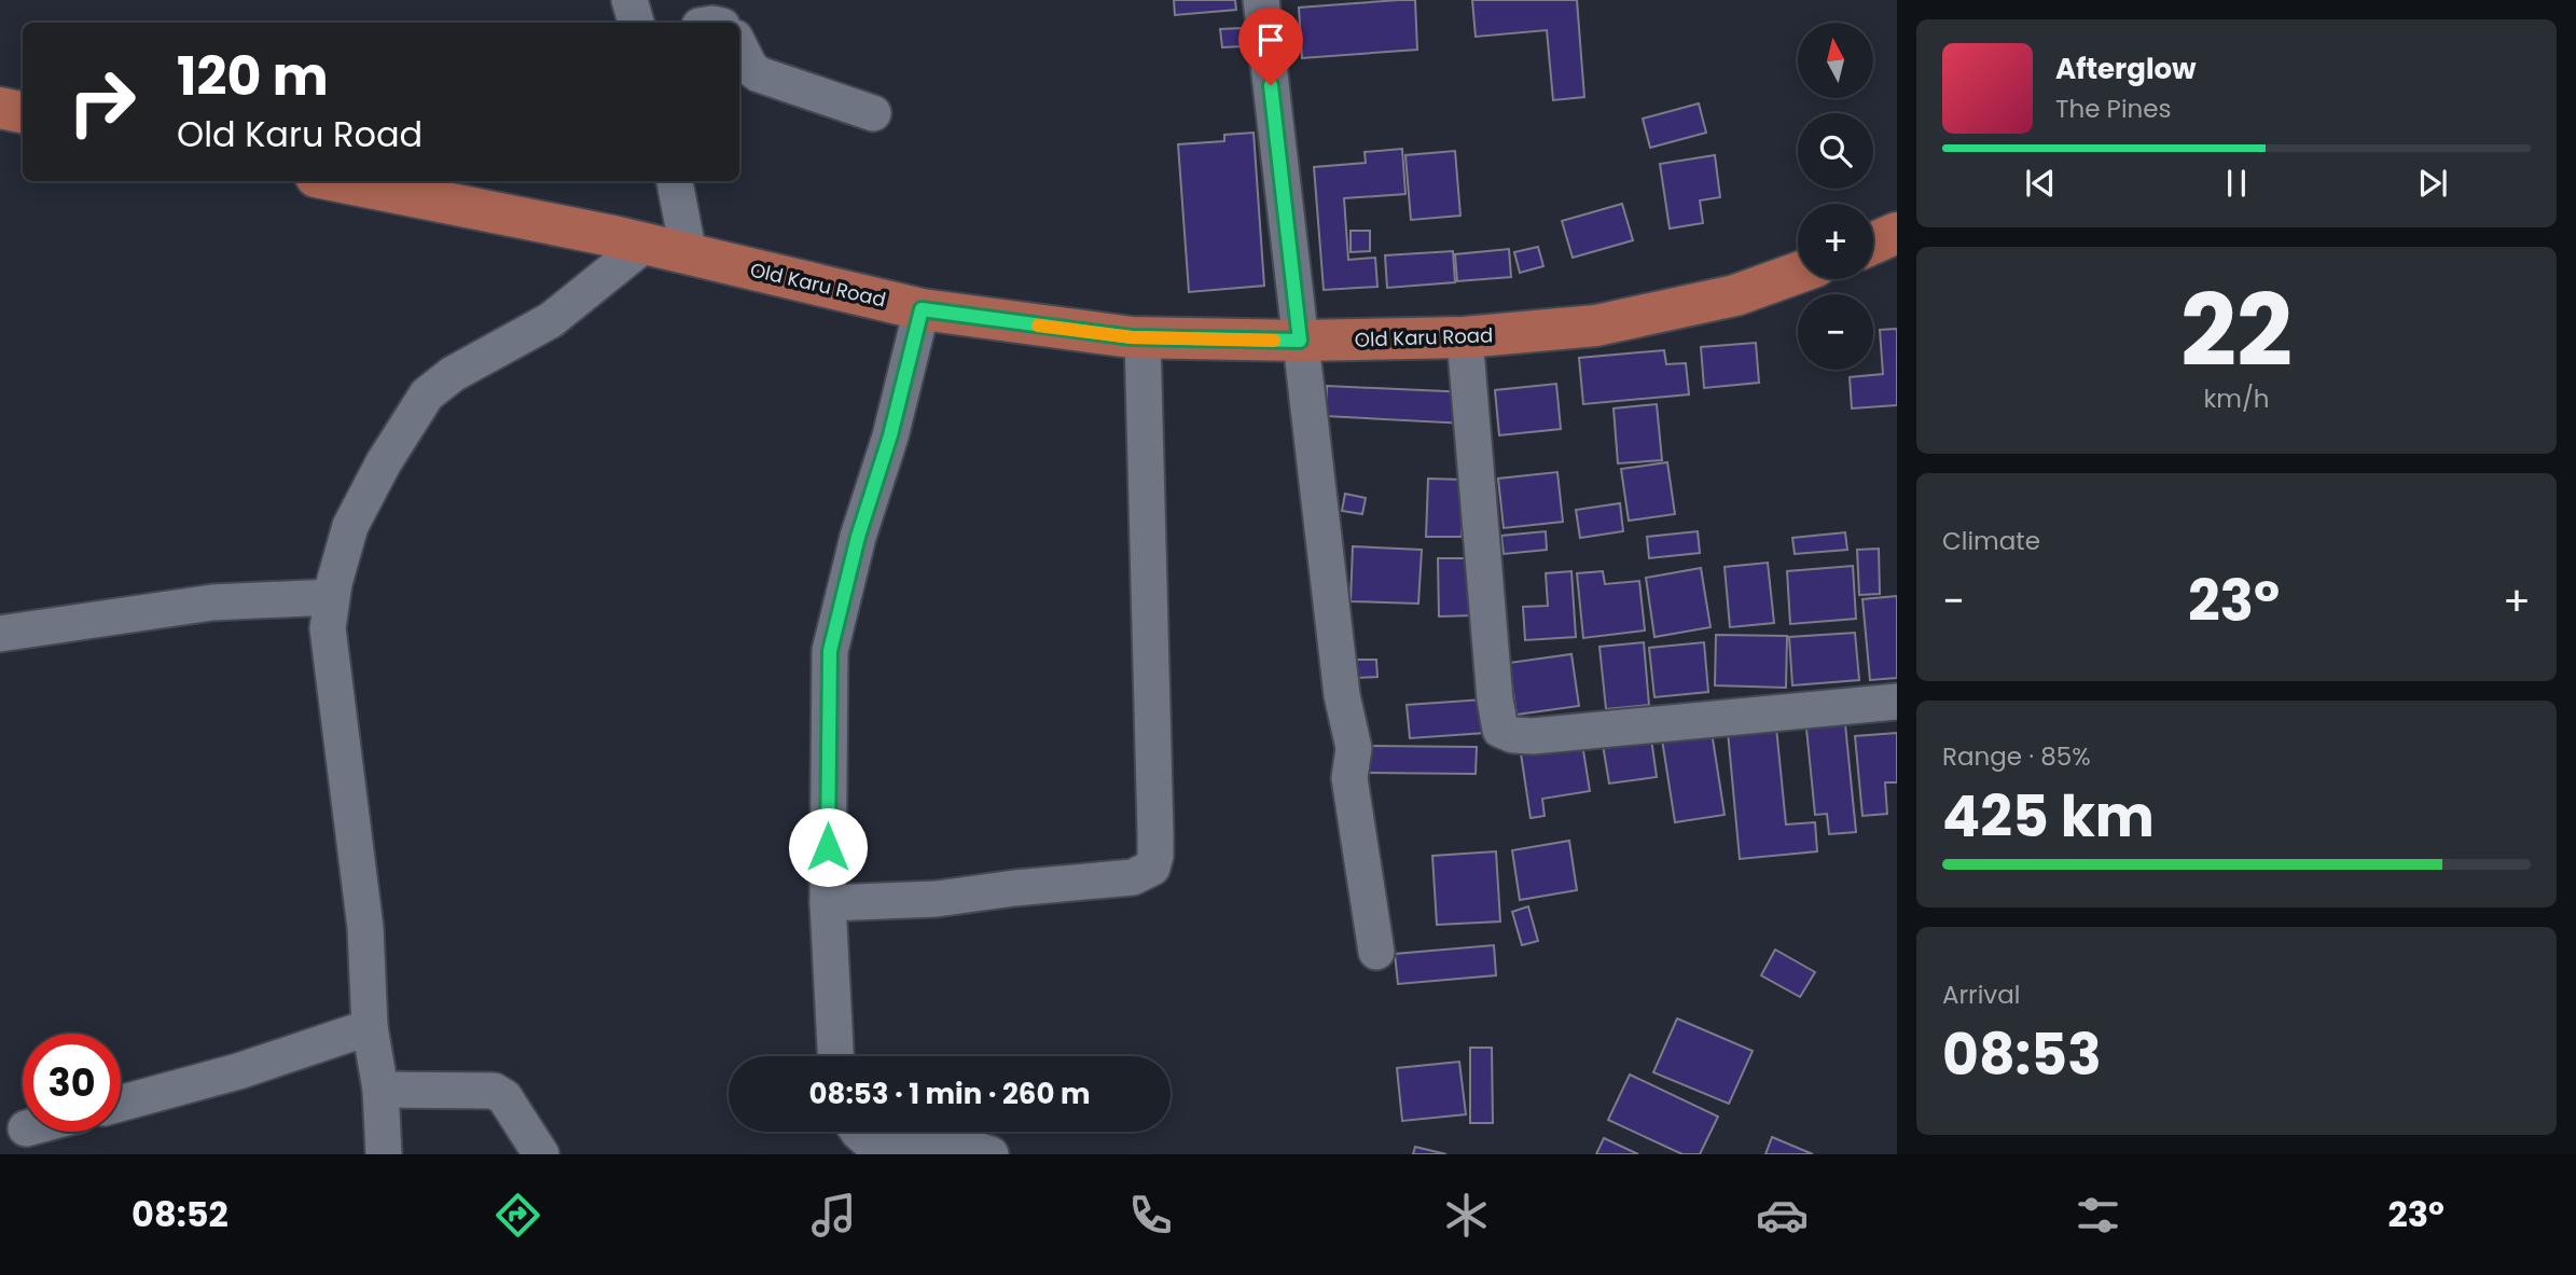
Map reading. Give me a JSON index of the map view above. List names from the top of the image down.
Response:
{
  "streets": {
    "main road": ["Old Karu Road"]
  },
  "north": "top",
  "page": {
    "map_buttons": ["+", "−"],
    "turn": ["120 m", "Old Karu Road"],
    "song": ["Afterglow", "The Pines"],
    "tile": [
      ["22", "km/h"],
      "Climate",
      ["Range · 85%", "425 km"],
      ["Arrival", "08:53"]
    ],
    "heat": ["−", "23°", "+"],
    "limit": "30",
    "trip": "08:53 · 1 min · 260 m",
    "tabs": ["08:52", "23°"]
  }
}
